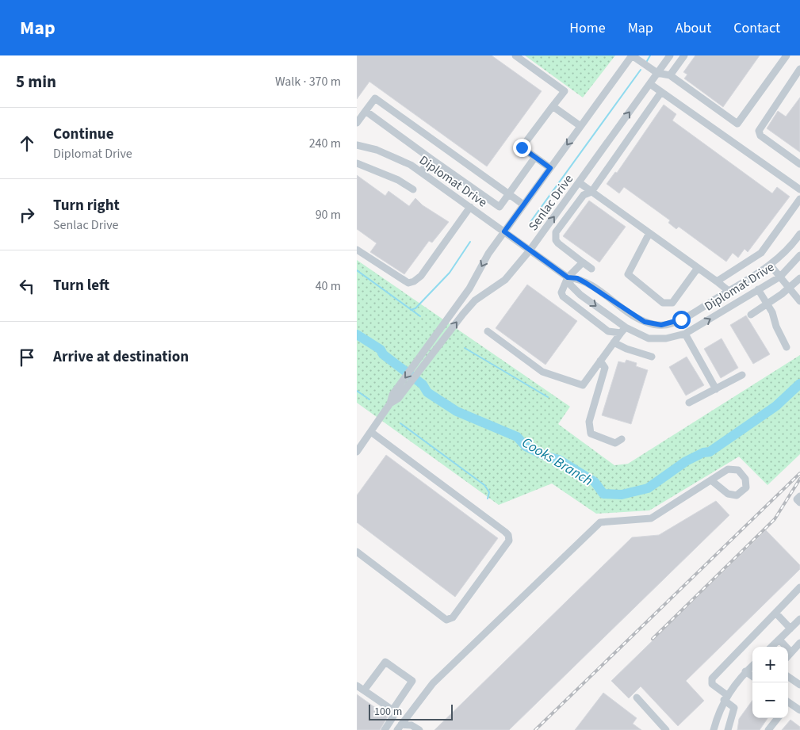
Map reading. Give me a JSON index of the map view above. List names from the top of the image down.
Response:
{
  "streets": {
    "street": ["Diplomat Drive", "Senlac Drive"]
  },
  "crossings": [
    ["Diplomat Drive", "Senlac Drive"]
  ],
  "water": ["Cooks Branch"],
  "scale_bar": "100 m",
  "page": {
    "header": "Map",
    "nav": [
      "Home",
      "Map",
      "About",
      "Contact"
    ],
    "heading": ["5 min", "Walk · 370 m"],
    "list": [
      ["Continue", "Diplomat Drive", "240 m"],
      ["Turn right", "Senlac Drive", "90 m"],
      ["Turn left", "40 m"],
      "Arrive at destination"
    ],
    "map_buttons": ["+", "−"],
    "scale": "100 m"
  }
}
